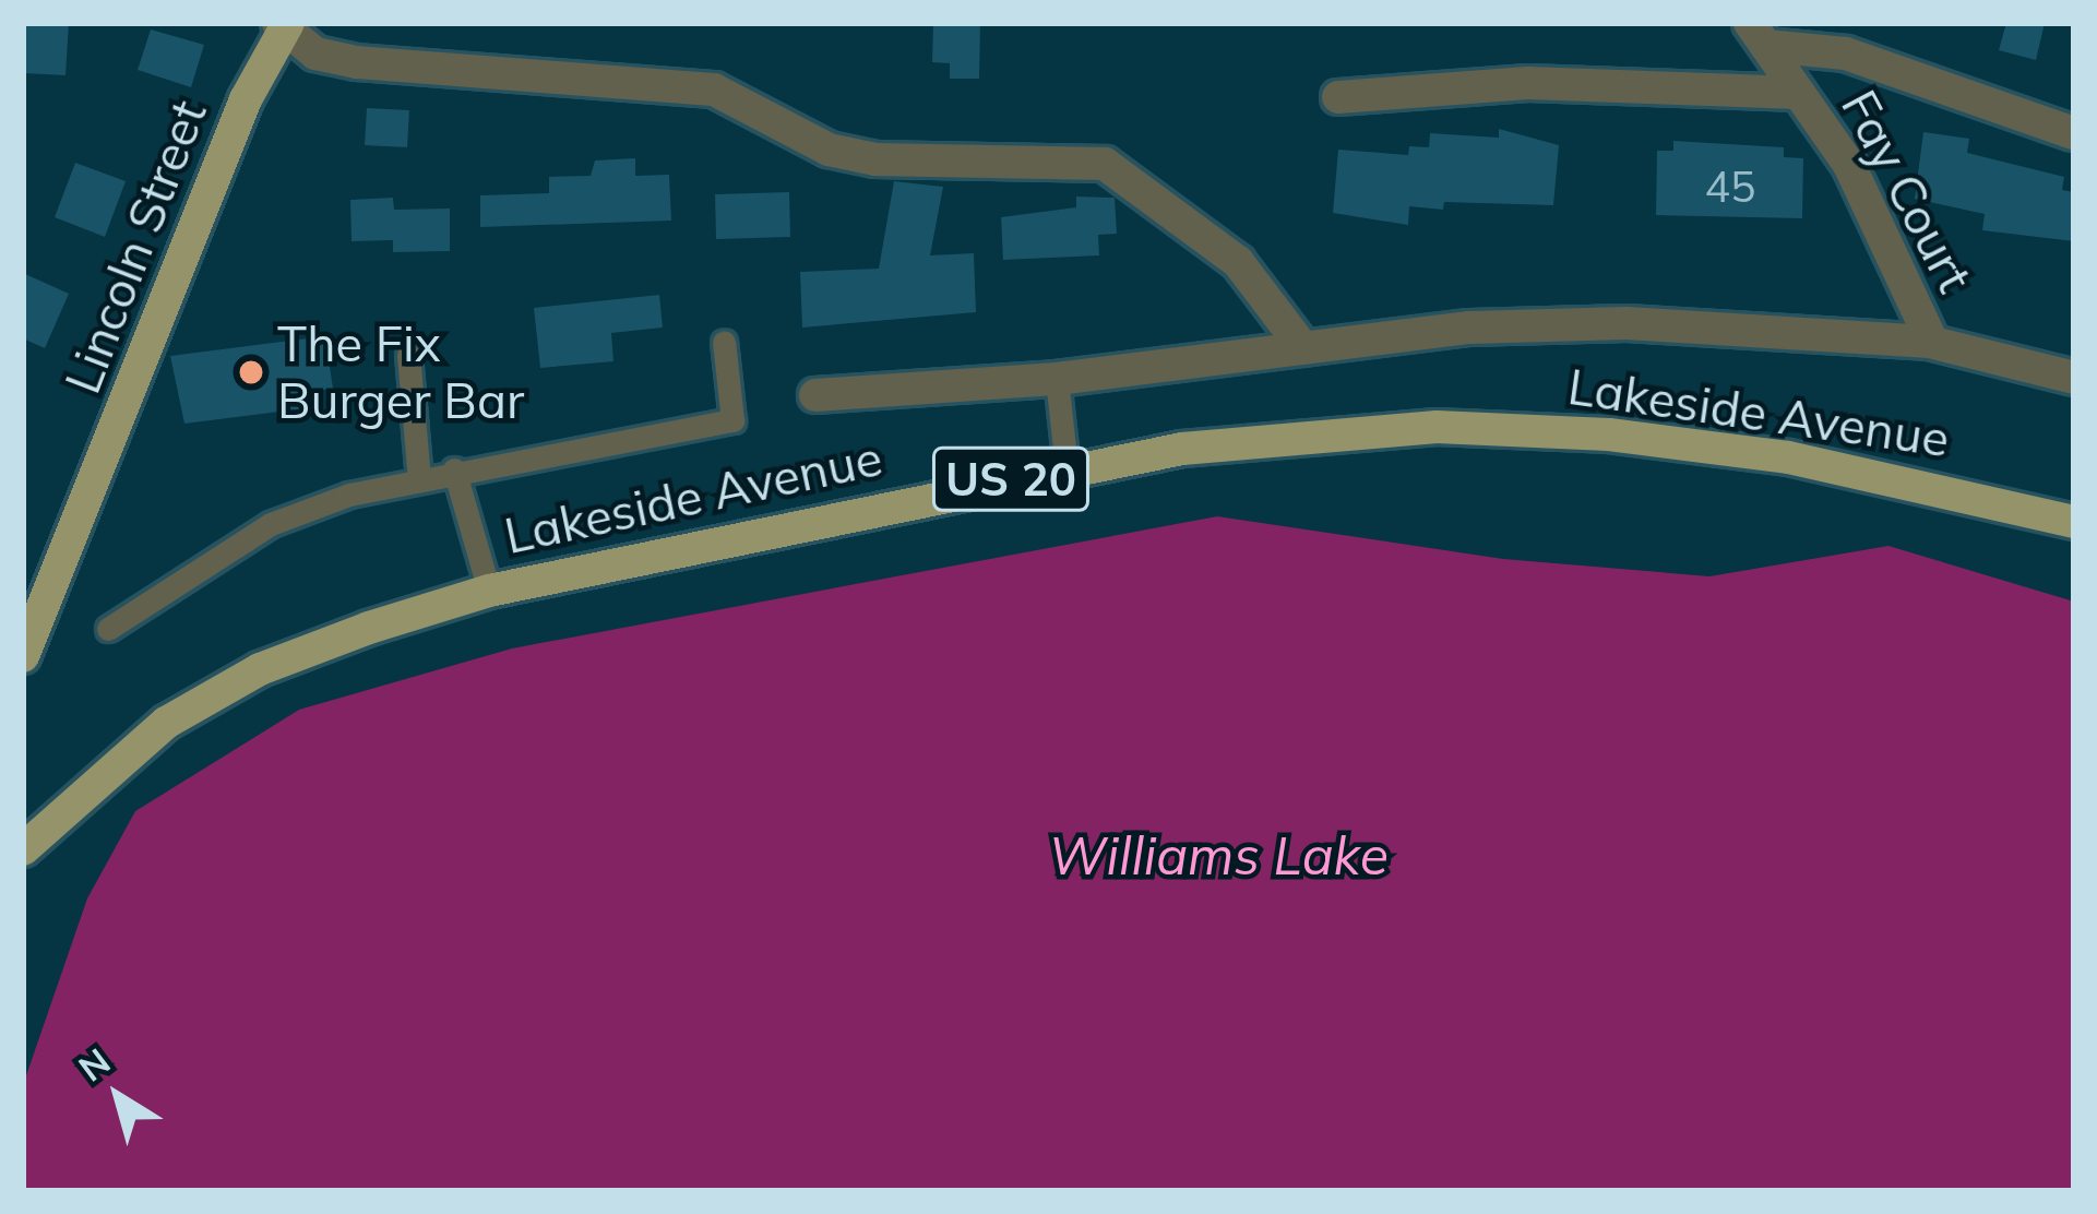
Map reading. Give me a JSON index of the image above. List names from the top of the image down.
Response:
{
  "streets": {
    "main road": ["Lincoln Street", "Lakeside Avenue", "US 20"],
    "street": ["Fay Court"]
  },
  "crossings": [
    ["Fay Court", "Lakeside Avenue"]
  ],
  "water": ["Williams Lake"],
  "places": ["The Fix Burger Bar"],
  "house_numbers": ["45"],
  "north": "top left"
}
